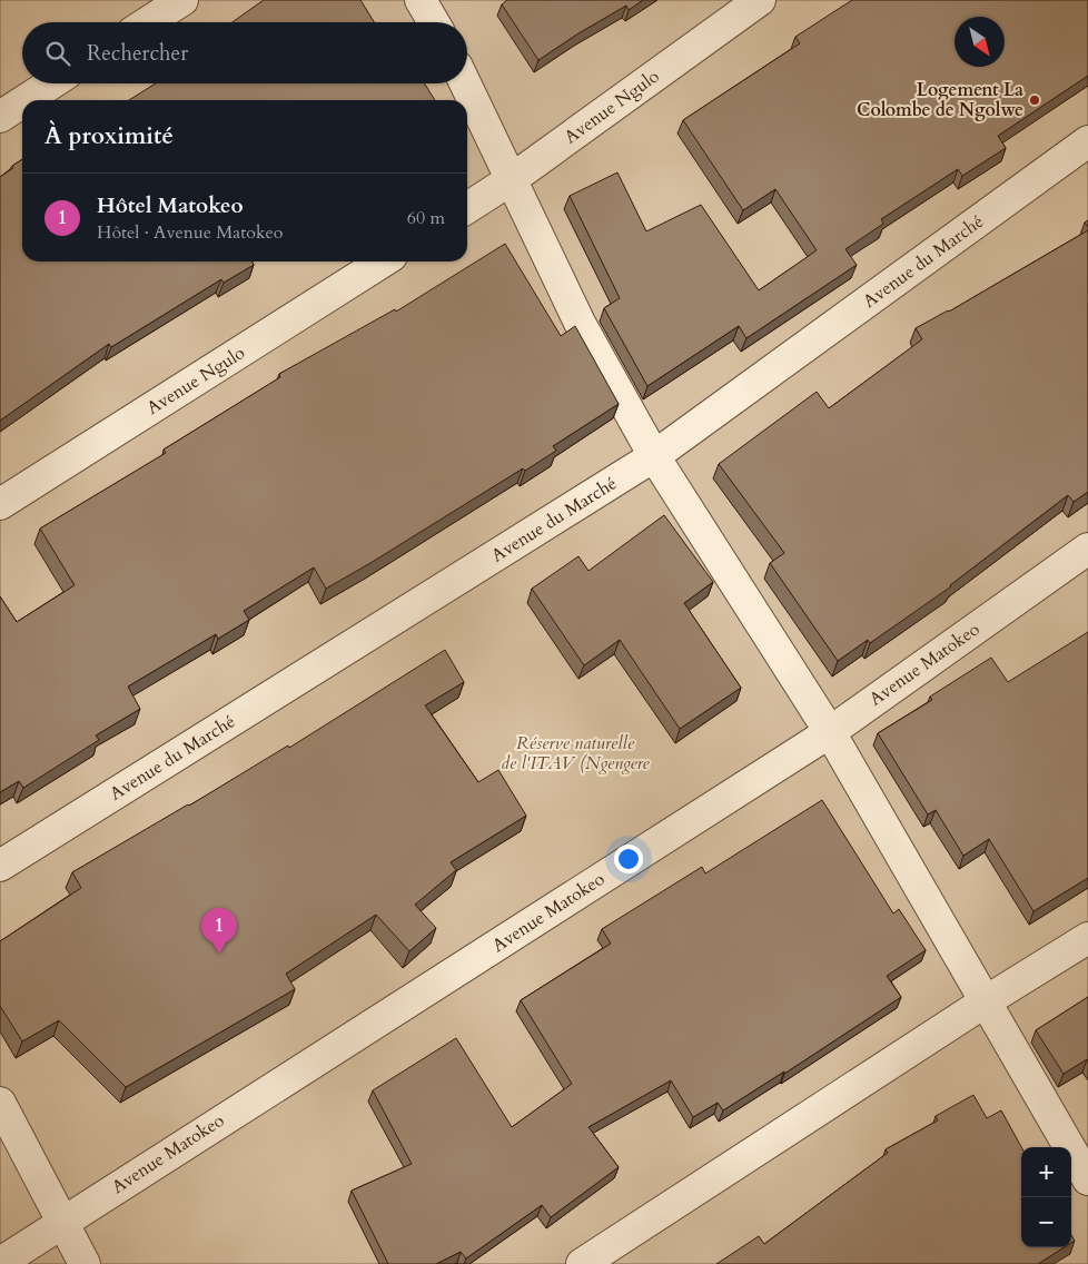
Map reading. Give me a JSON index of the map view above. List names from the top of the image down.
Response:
{
  "streets": {
    "street": ["Avenue Ngulo", "Avenue du Marché", "Avenue Matokeo"]
  },
  "parks": ["Réserve naturelle de l'ITAV (Ngengere"],
  "places": ["Logement La Colombe de Ngolwe"],
  "north": "bottom right",
  "page": {
    "search": "Rechercher",
    "heading": "À proximité",
    "list": [
      {
        "mark": "1",
        "name": "Hôtel Matokeo",
        "note": "Hôtel · Avenue Matokeo",
        "value": "60 m"
      }
    ],
    "pins": "1",
    "map_buttons": ["+", "−"]
  }
}
